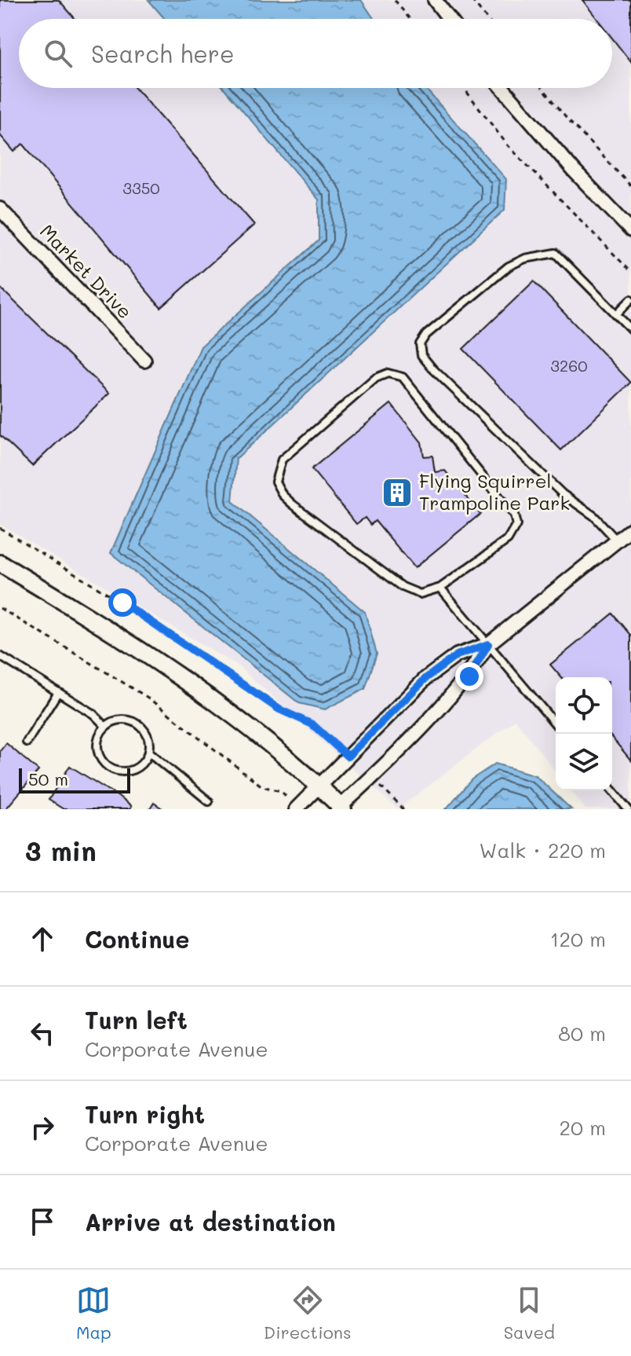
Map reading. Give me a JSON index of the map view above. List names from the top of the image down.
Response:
{
  "streets": {
    "street": ["Market Drive"]
  },
  "places": {
    "building": ["Flying Squirrel Trampoline Park"]
  },
  "house_numbers": ["3350", "3260"],
  "scale_bar": "50 m",
  "page": {
    "search": "Search here",
    "scale": "50 m",
    "heading": ["3 min", "Walk · 220 m"],
    "list": [
      ["Continue", "120 m"],
      ["Turn left", "Corporate Avenue", "80 m"],
      ["Turn right", "Corporate Avenue", "20 m"],
      "Arrive at destination"
    ],
    "nav": ["Map", "Directions", "Saved"]
  }
}
